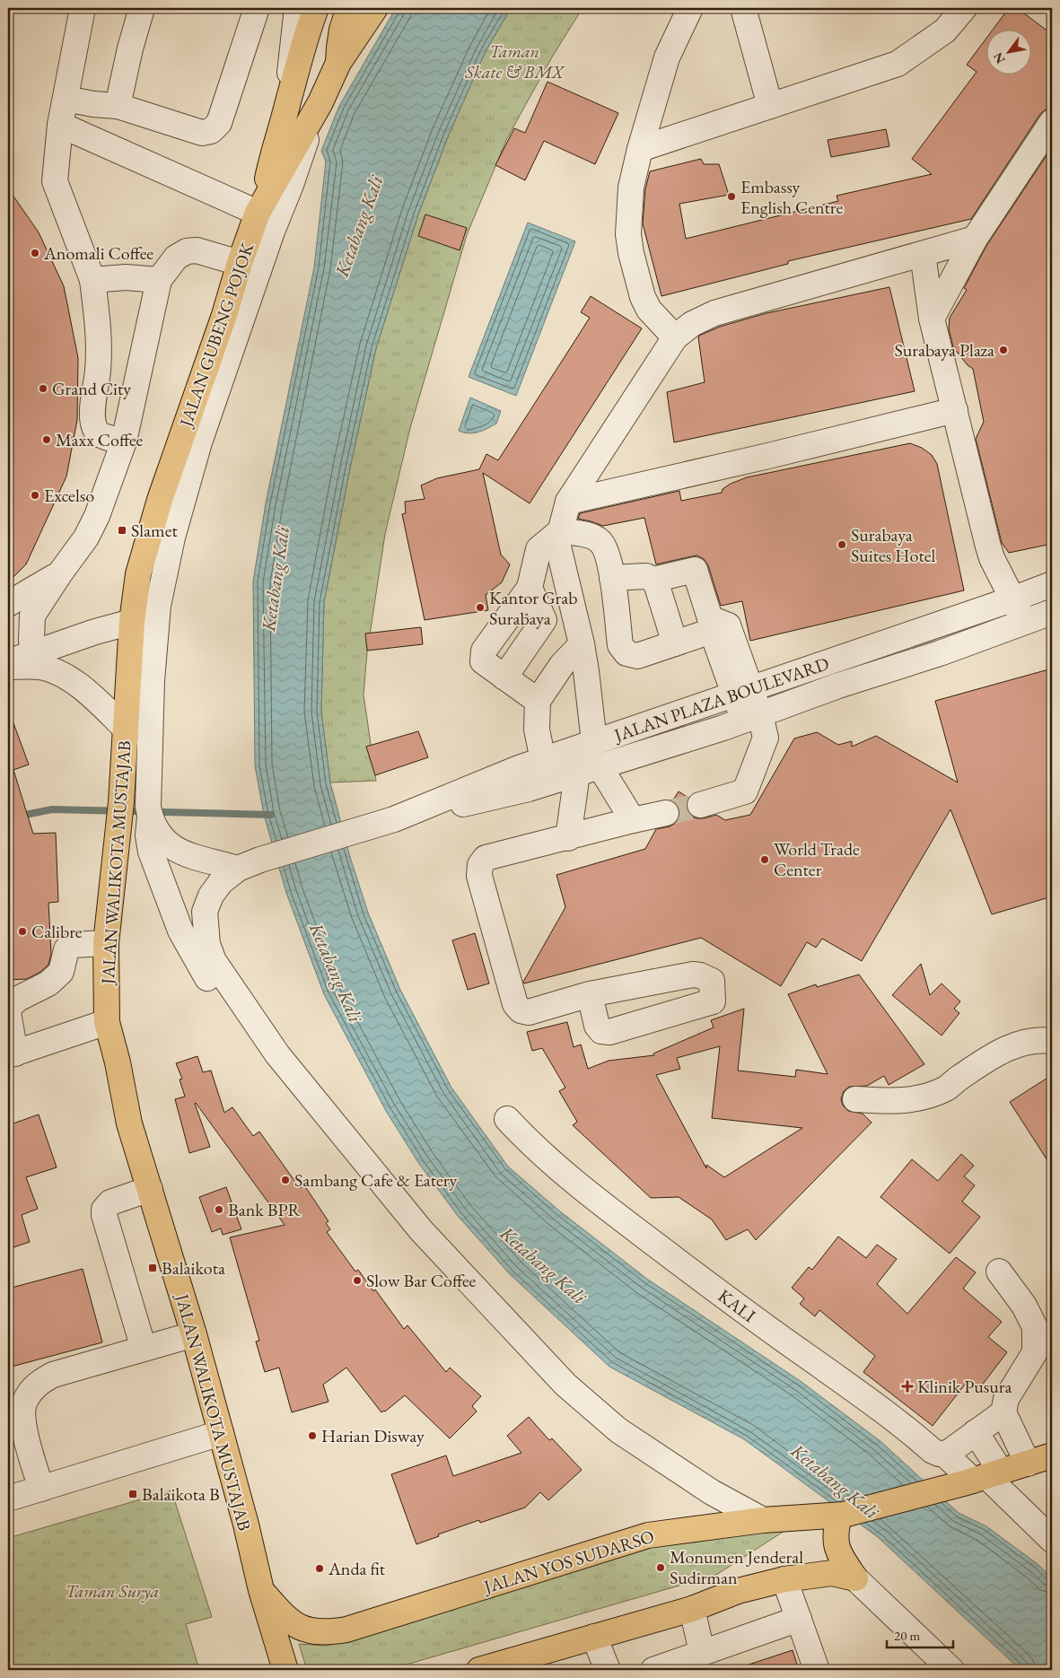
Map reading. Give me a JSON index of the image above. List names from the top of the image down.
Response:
{
  "streets": {
    "main road": ["JALAN GUBENG POJOK", "JALAN WALIKOTA MUSTAJAB", "JALAN YOS SUDARSO"],
    "street": ["JALAN PLAZA BOULEVARD", "KALI"]
  },
  "crossings": [
    ["JALAN GUBENG POJOK", "JALAN WALIKOTA MUSTAJAB"],
    ["JALAN WALIKOTA MUSTAJAB", "JALAN YOS SUDARSO"],
    ["KALI", "JALAN YOS SUDARSO"]
  ],
  "water": ["Ketabang Kali"],
  "parks": ["Taman Skate & BMX", "Taman Surya"],
  "places": {
    "other": [
      "Embassy English Centre",
      "Anomali Coffee",
      "Surabaya Plaza",
      "Grand City",
      "Maxx Coffee",
      "Excelso",
      "Surabaya Suites Hotel",
      "Kantor Grab Surabaya",
      "World Trade Center",
      "Calibre",
      "Sambang Cafe & Eatery",
      "Bank BPR",
      "Slow Bar Coffee",
      "Harian Disway",
      "Monumen Jenderal Sudirman",
      "Anda fit"
    ],
    "transit": ["Slamet", "Balaikota", "Balaikota B"],
    "health": ["Klinik Pusura"]
  },
  "scale_bar": "20 m",
  "north": "bottom left"
}
